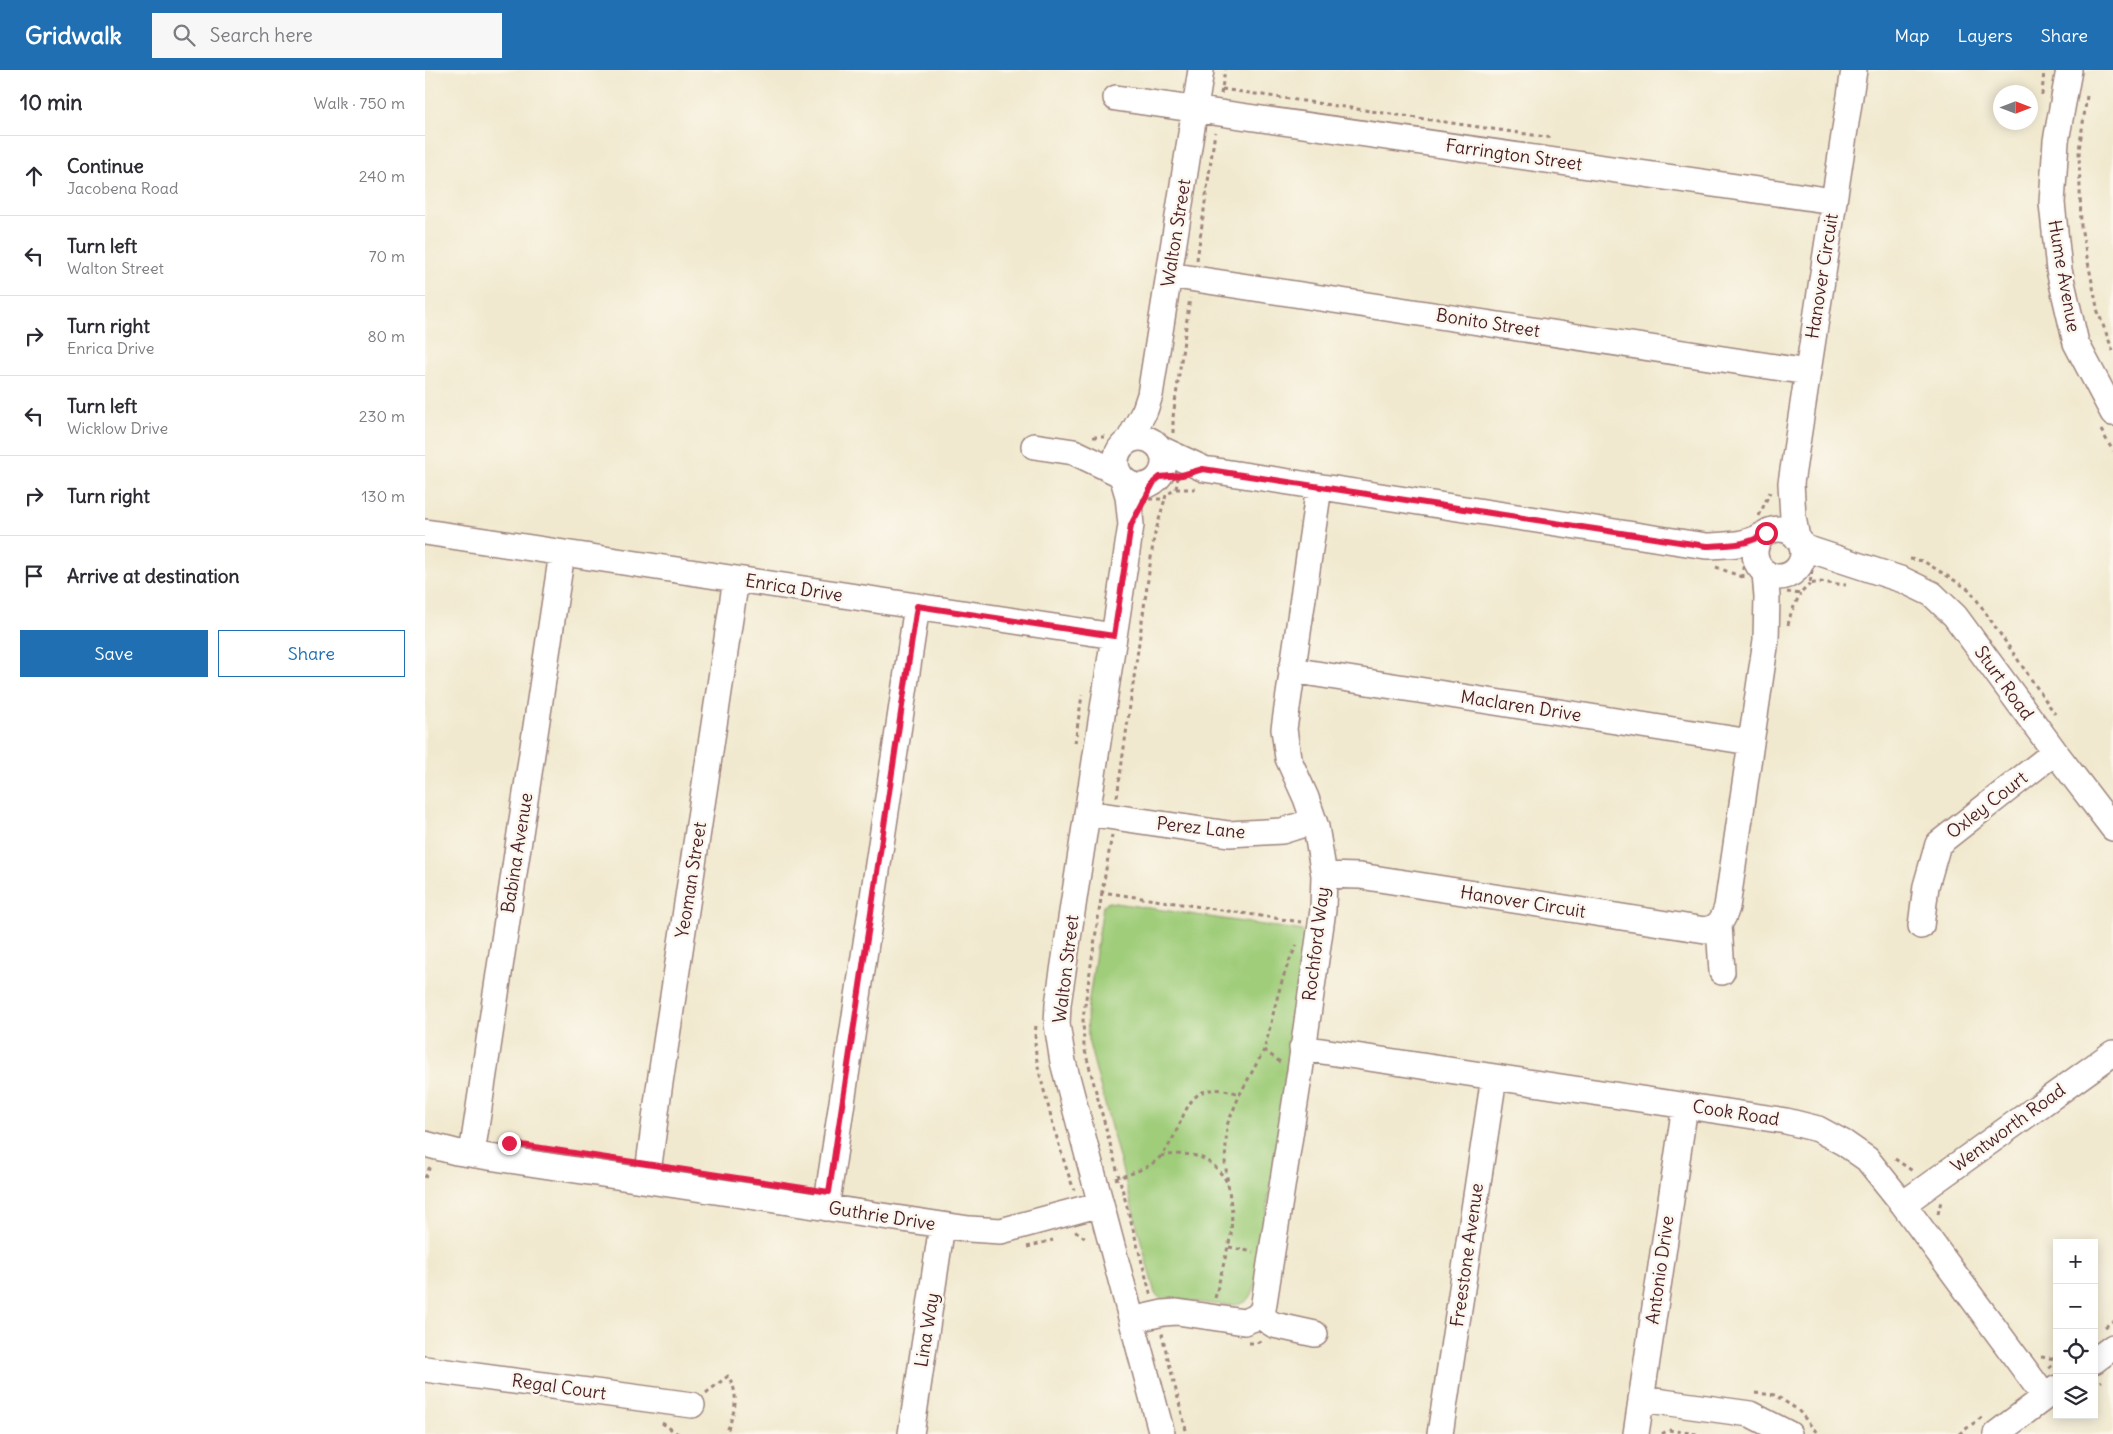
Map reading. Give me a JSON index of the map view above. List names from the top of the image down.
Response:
{
  "streets": {
    "street": [
      "Farrington Street",
      "Walton Street",
      "Hanover Circuit",
      "Hume Avenue",
      "Bonito Street",
      "Enrica Drive",
      "Sturt Road",
      "Maclaren Drive",
      "Oxley Court",
      "Perez Lane",
      "Babina Avenue",
      "Yeoman Street",
      "Rochford Way",
      "Cook Road",
      "Wentworth Road",
      "Guthrie Drive",
      "Freestone Avenue",
      "Antonio Drive",
      "Lina Way",
      "Regal Court"
    ]
  },
  "crossings": [
    ["Farrington Street", "Walton Street"],
    ["Farrington Street", "Hanover Circuit"],
    ["Walton Street", "Bonito Street"],
    ["Walton Street", "Enrica Drive"],
    ["Walton Street", "Perez Lane"],
    ["Walton Street", "Guthrie Drive"],
    ["Hanover Circuit", "Bonito Street"],
    ["Hanover Circuit", "Rochford Way"],
    ["Enrica Drive", "Babina Avenue"],
    ["Enrica Drive", "Yeoman Street"],
    ["Sturt Road", "Oxley Court"],
    ["Maclaren Drive", "Rochford Way"],
    ["Perez Lane", "Rochford Way"],
    ["Babina Avenue", "Guthrie Drive"],
    ["Yeoman Street", "Guthrie Drive"],
    ["Rochford Way", "Cook Road"],
    ["Cook Road", "Wentworth Road"],
    ["Cook Road", "Freestone Avenue"],
    ["Cook Road", "Antonio Drive"],
    ["Guthrie Drive", "Lina Way"]
  ],
  "north": "right",
  "page": {
    "header": "Gridwalk",
    "search": "Search here",
    "nav": ["Map", "Layers", "Share"],
    "heading": ["10 min", "Walk · 750 m"],
    "list": [
      ["Continue", "Jacobena Road", "240 m"],
      ["Turn left", "Walton Street", "70 m"],
      ["Turn right", "Enrica Drive", "80 m"],
      ["Turn left", "Wicklow Drive", "230 m"],
      ["Turn right", "130 m"],
      "Arrive at destination"
    ],
    "buttons": ["Save", "Share"],
    "map_buttons": ["+", "−"]
  }
}
